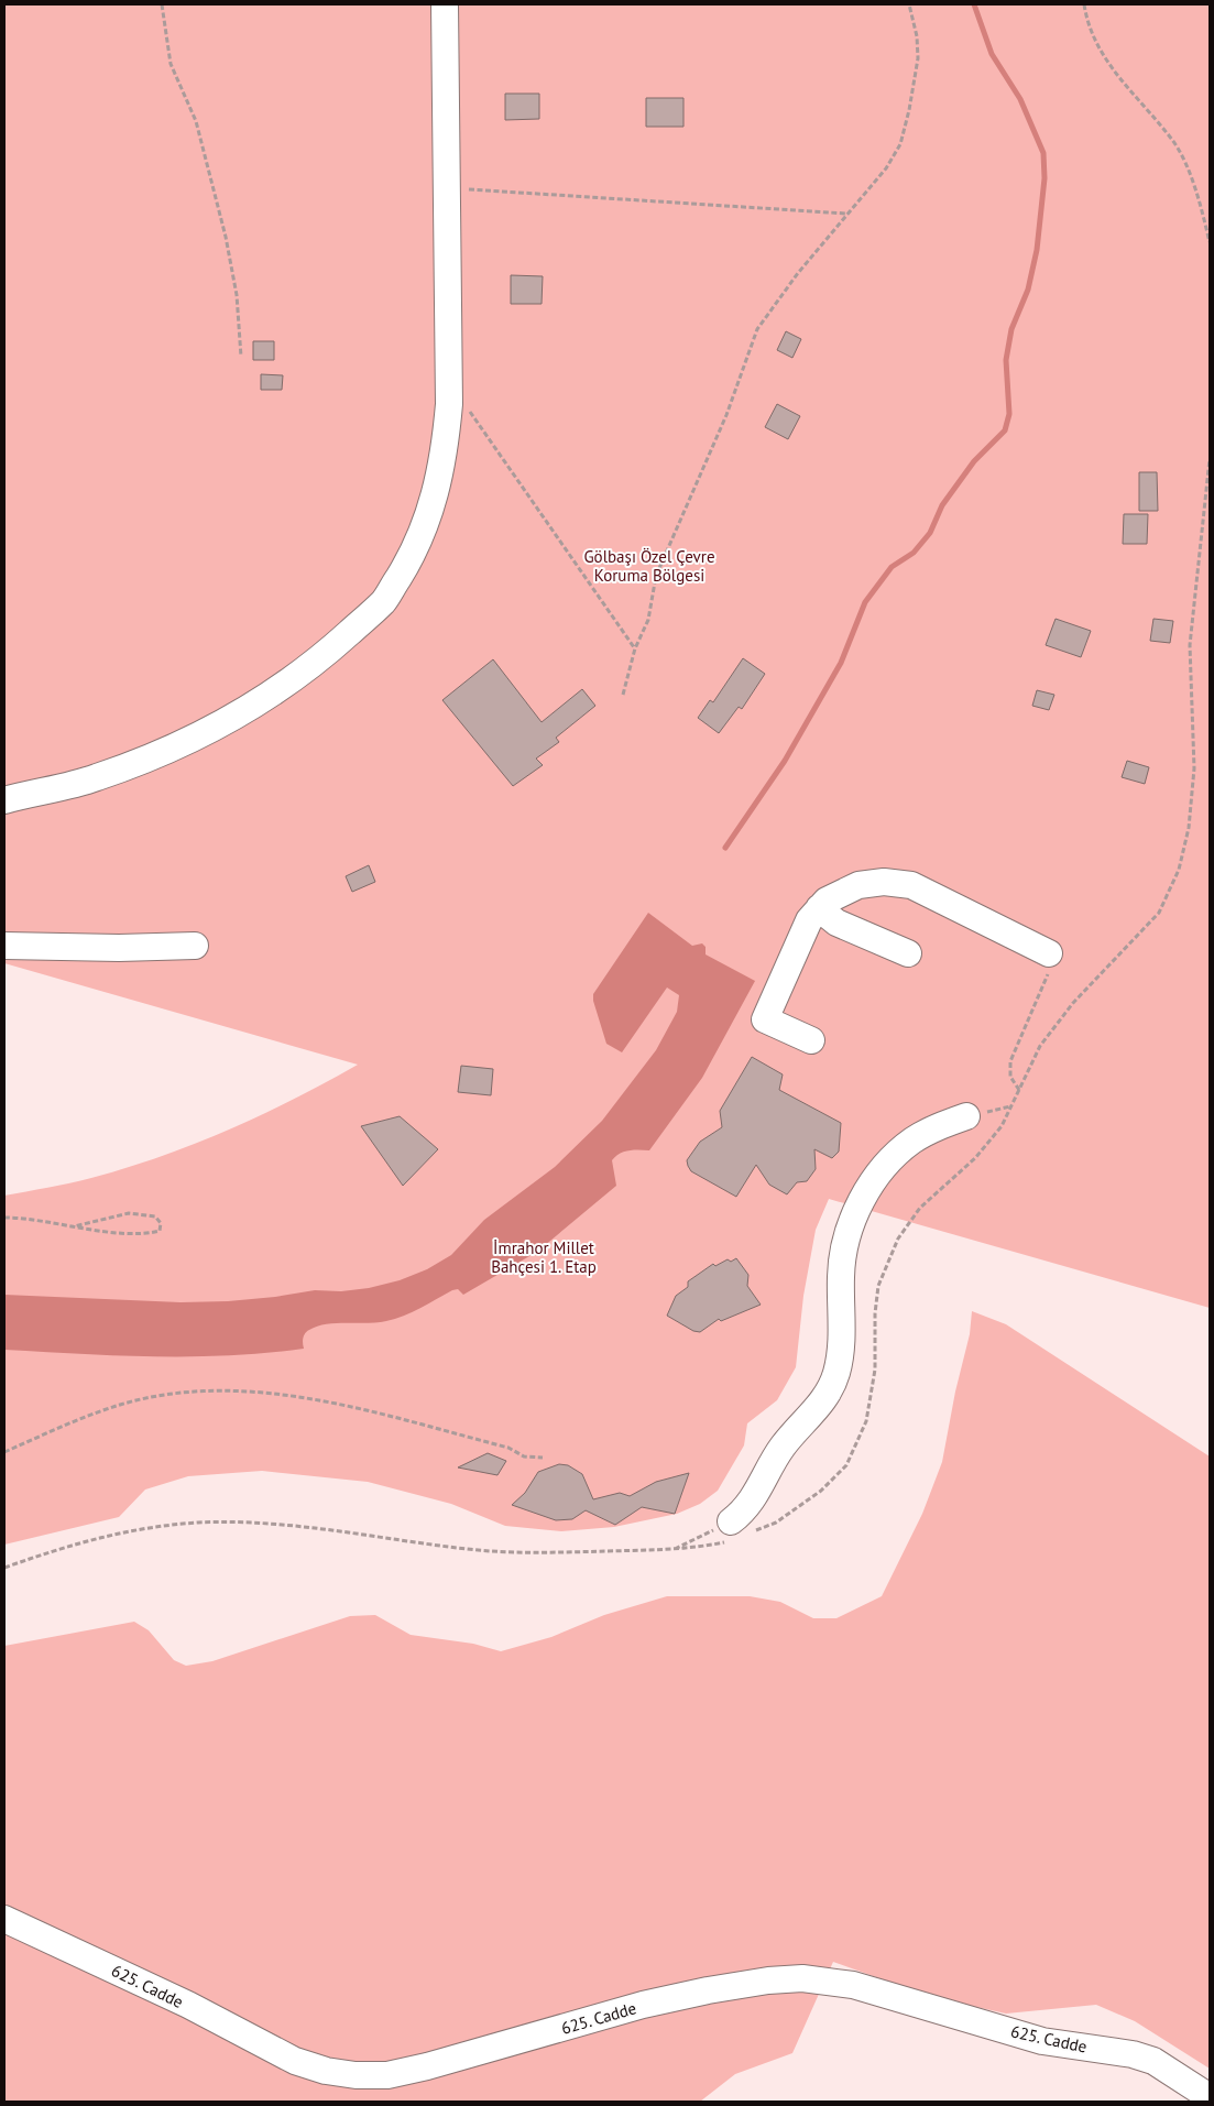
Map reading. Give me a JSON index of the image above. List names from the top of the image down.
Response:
{
  "streets": {
    "street": ["625. Cadde"]
  },
  "parks": ["Gölbaşı Özel Çevre Koruma Bölgesi", "İmrahor Millet Bahçesi 1. Etap"]
}
